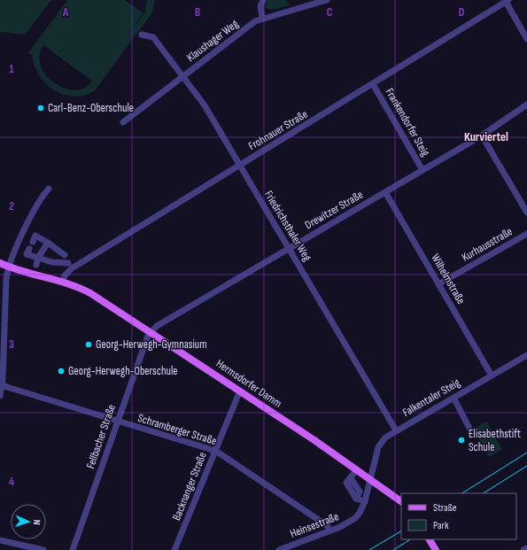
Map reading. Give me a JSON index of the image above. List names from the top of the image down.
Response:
{
  "streets": {
    "main road": ["Hermsdorfer Damm"],
    "street": [
      "Klaushager Weg",
      "Frankendorfer Steig",
      "Frohnauer Straße",
      "Drewitzer Straße",
      "Friedrichsthaler Weg",
      "Kurhausstraße",
      "Wilhelmstraße",
      "Falkentaler Steig",
      "Schramberger Straße",
      "Fellbacher Straße",
      "Backnanger Straße",
      "Heinsestraße"
    ]
  },
  "crossings": [
    ["Klaushager Weg", "Friedrichsthaler Weg"],
    ["Frankendorfer Steig", "Frohnauer Straße"],
    ["Frankendorfer Steig", "Drewitzer Straße"],
    ["Frohnauer Straße", "Friedrichsthaler Weg"],
    ["Frohnauer Straße", "Hermsdorfer Damm"],
    ["Drewitzer Straße", "Friedrichsthaler Weg"],
    ["Drewitzer Straße", "Wilhelmstraße"],
    ["Drewitzer Straße", "Hermsdorfer Damm"],
    ["Drewitzer Straße", "Fellbacher Straße"],
    ["Friedrichsthaler Weg", "Falkentaler Steig"],
    ["Kurhausstraße", "Wilhelmstraße"],
    ["Wilhelmstraße", "Falkentaler Steig"],
    ["Hermsdorfer Damm", "Falkentaler Steig"],
    ["Hermsdorfer Damm", "Fellbacher Straße"],
    ["Hermsdorfer Damm", "Backnanger Straße"],
    ["Hermsdorfer Damm", "Heinsestraße"],
    ["Falkentaler Steig", "Heinsestraße"],
    ["Schramberger Straße", "Fellbacher Straße"],
    ["Schramberger Straße", "Backnanger Straße"],
    ["Schramberger Straße", "Heinsestraße"]
  ],
  "districts": ["Kurviertel"],
  "places": [
    "Carl-Benz-Oberschule",
    "Georg-Herwegh-Gymnasium",
    "Georg-Herwegh-Oberschule",
    "Elisabethstift Schule"
  ],
  "legend": ["Straße", "Park"],
  "north": "right",
  "grid": {
    "columns": [
      "A",
      "B",
      "C",
      "D"
    ],
    "rows": [
      "1",
      "2",
      "3",
      "4"
    ]
  }
}
